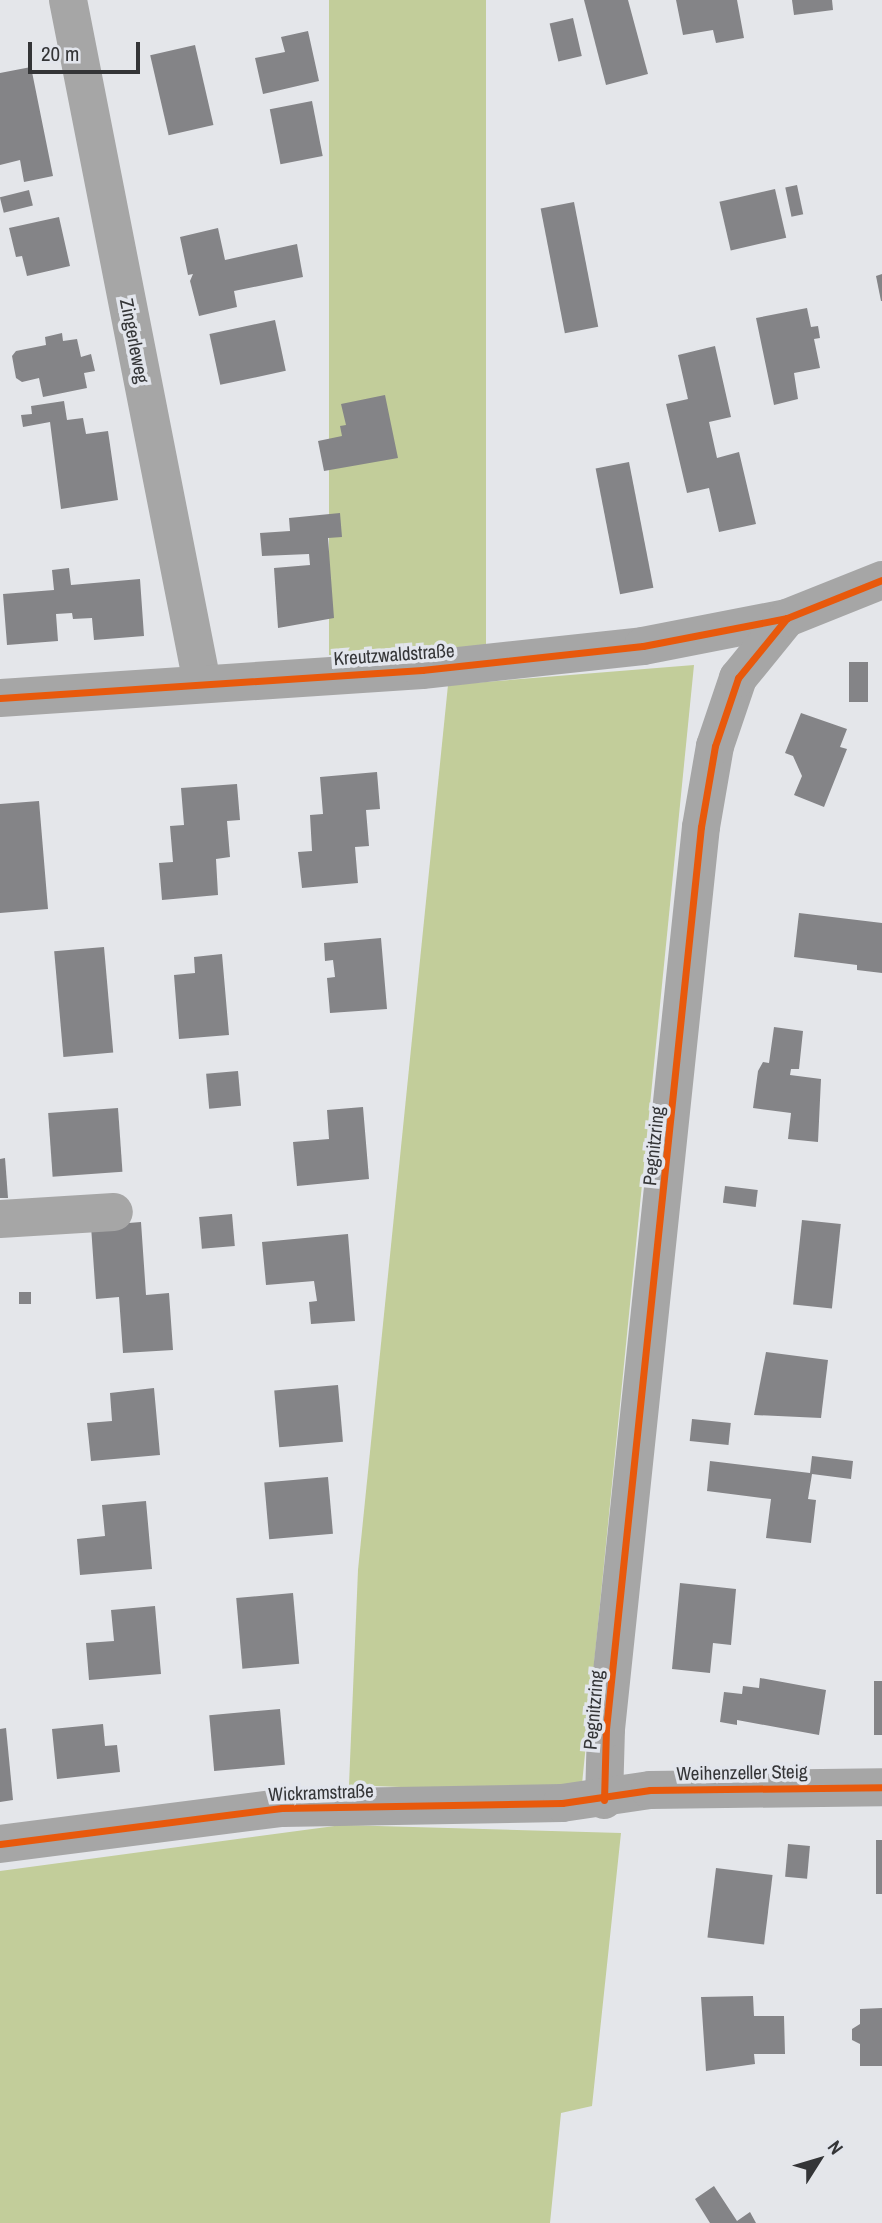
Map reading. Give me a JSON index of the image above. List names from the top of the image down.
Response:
{
  "streets": {
    "street": [
      "Zingerleweg",
      "Kreutzwaldstraße",
      "Pegnitzring",
      "Weihenzeller Steig",
      "Wickramstraße"
    ]
  },
  "crossings": [
    ["Zingerleweg", "Kreutzwaldstraße"],
    ["Kreutzwaldstraße", "Pegnitzring"],
    ["Pegnitzring", "Weihenzeller Steig"],
    ["Pegnitzring", "Wickramstraße"],
    ["Weihenzeller Steig", "Wickramstraße"]
  ],
  "scale_bar": "20 m",
  "north": "top right"
}
